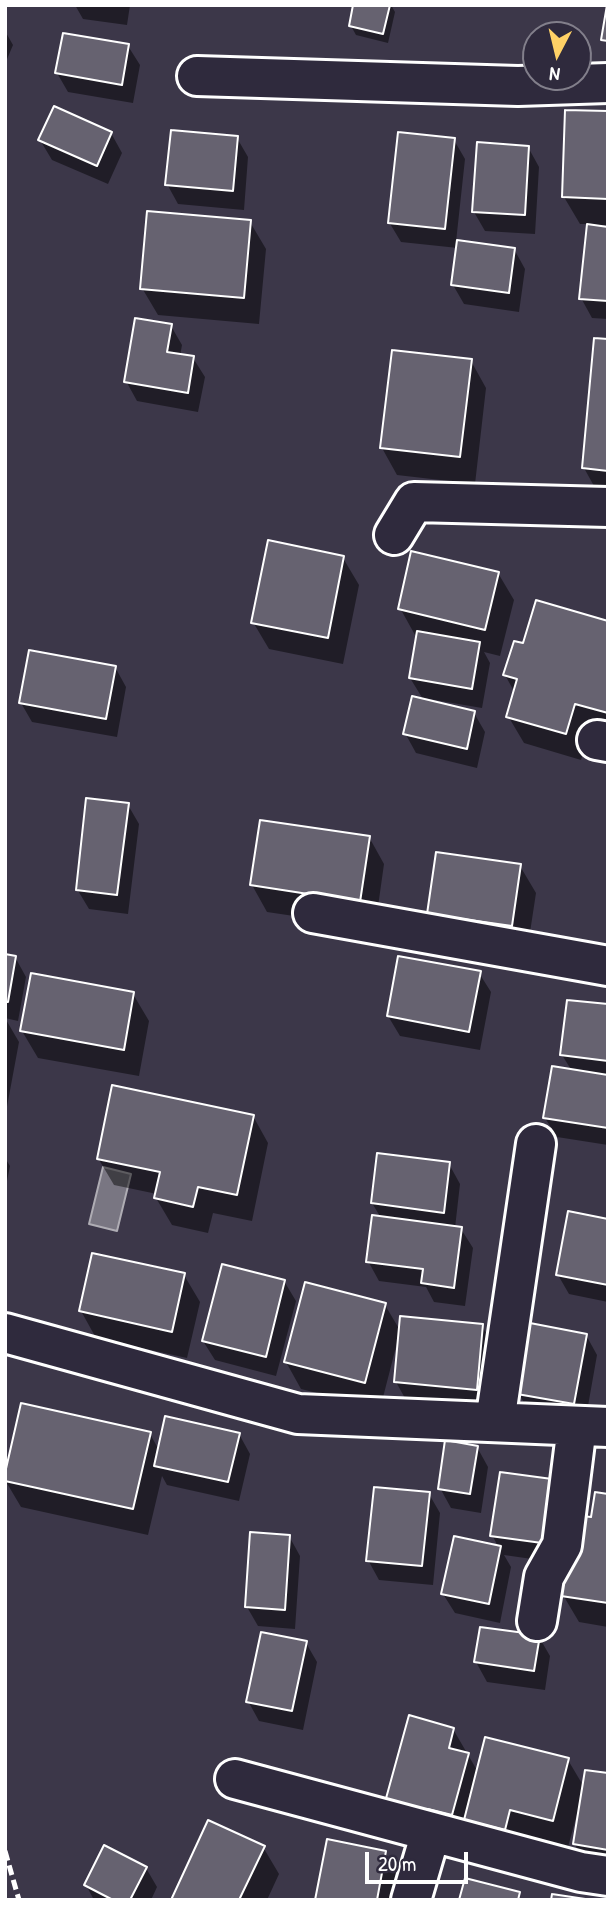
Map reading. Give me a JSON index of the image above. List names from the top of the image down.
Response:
{
  "scale_bar": "20 m",
  "north": "bottom"
}
